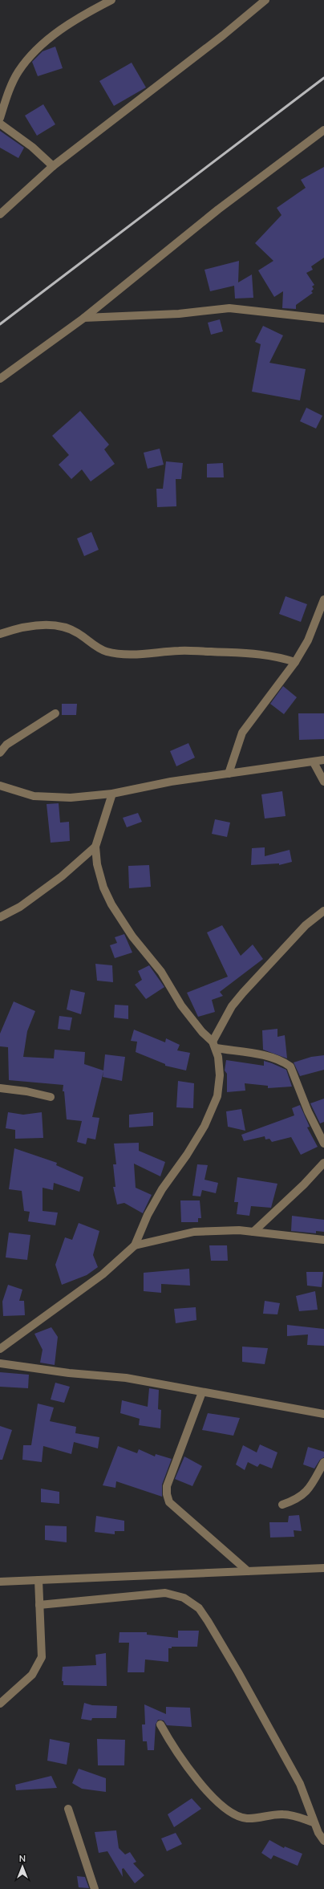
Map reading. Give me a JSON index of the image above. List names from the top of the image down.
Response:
{
  "north": "top"
}
